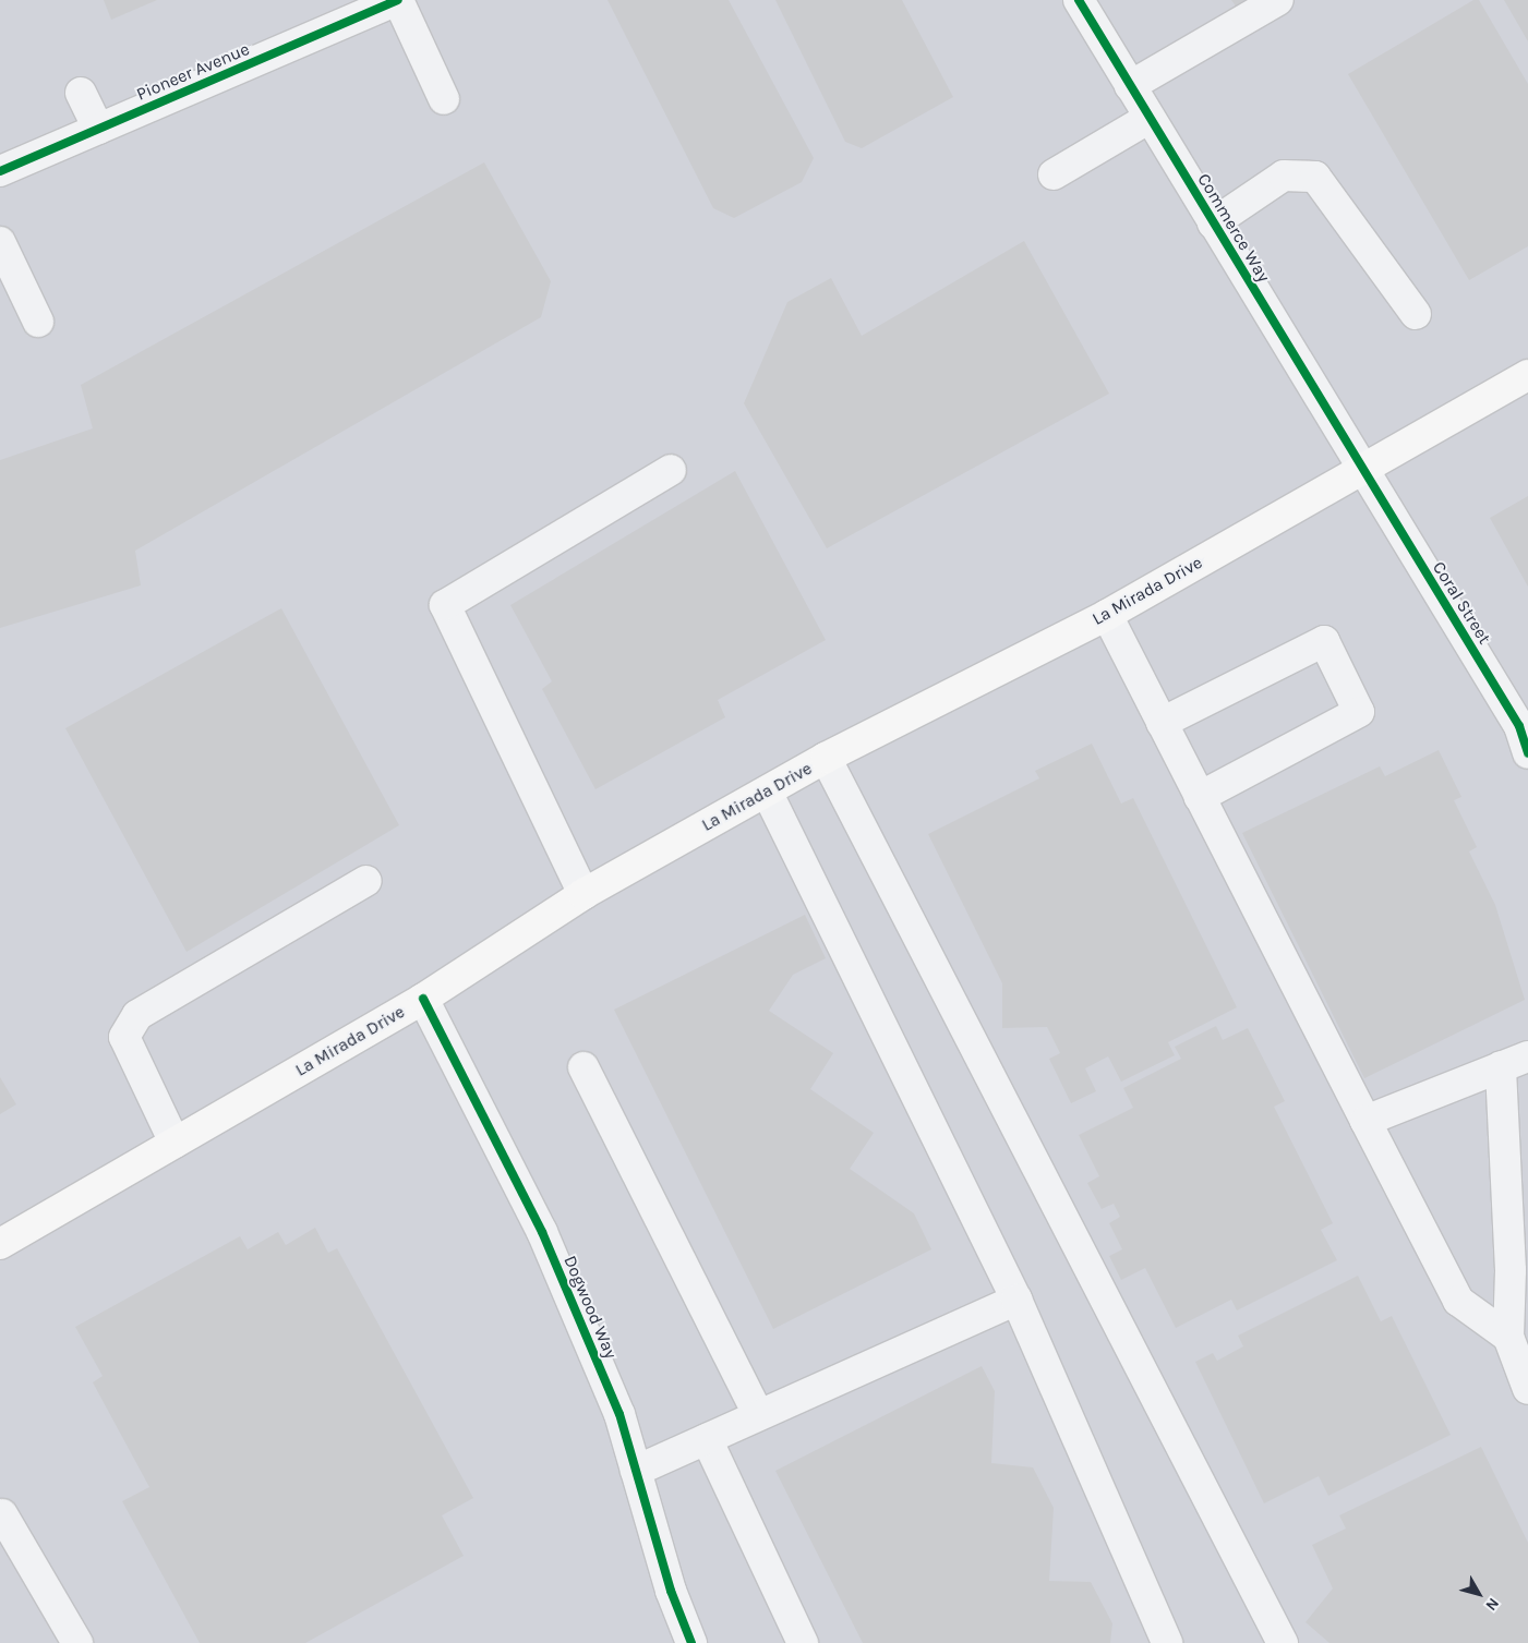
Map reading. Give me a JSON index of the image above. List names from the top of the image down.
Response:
{
  "streets": {
    "main road": ["La Mirada Drive"],
    "street": [
      "Pioneer Avenue",
      "Commerce Way",
      "Coral Street",
      "Dogwood Way"
    ]
  },
  "crossings": [
    ["Commerce Way", "La Mirada Drive"],
    ["Commerce Way", "Coral Street"],
    ["La Mirada Drive", "Coral Street"],
    ["La Mirada Drive", "Dogwood Way"]
  ],
  "north": "bottom right"
}
